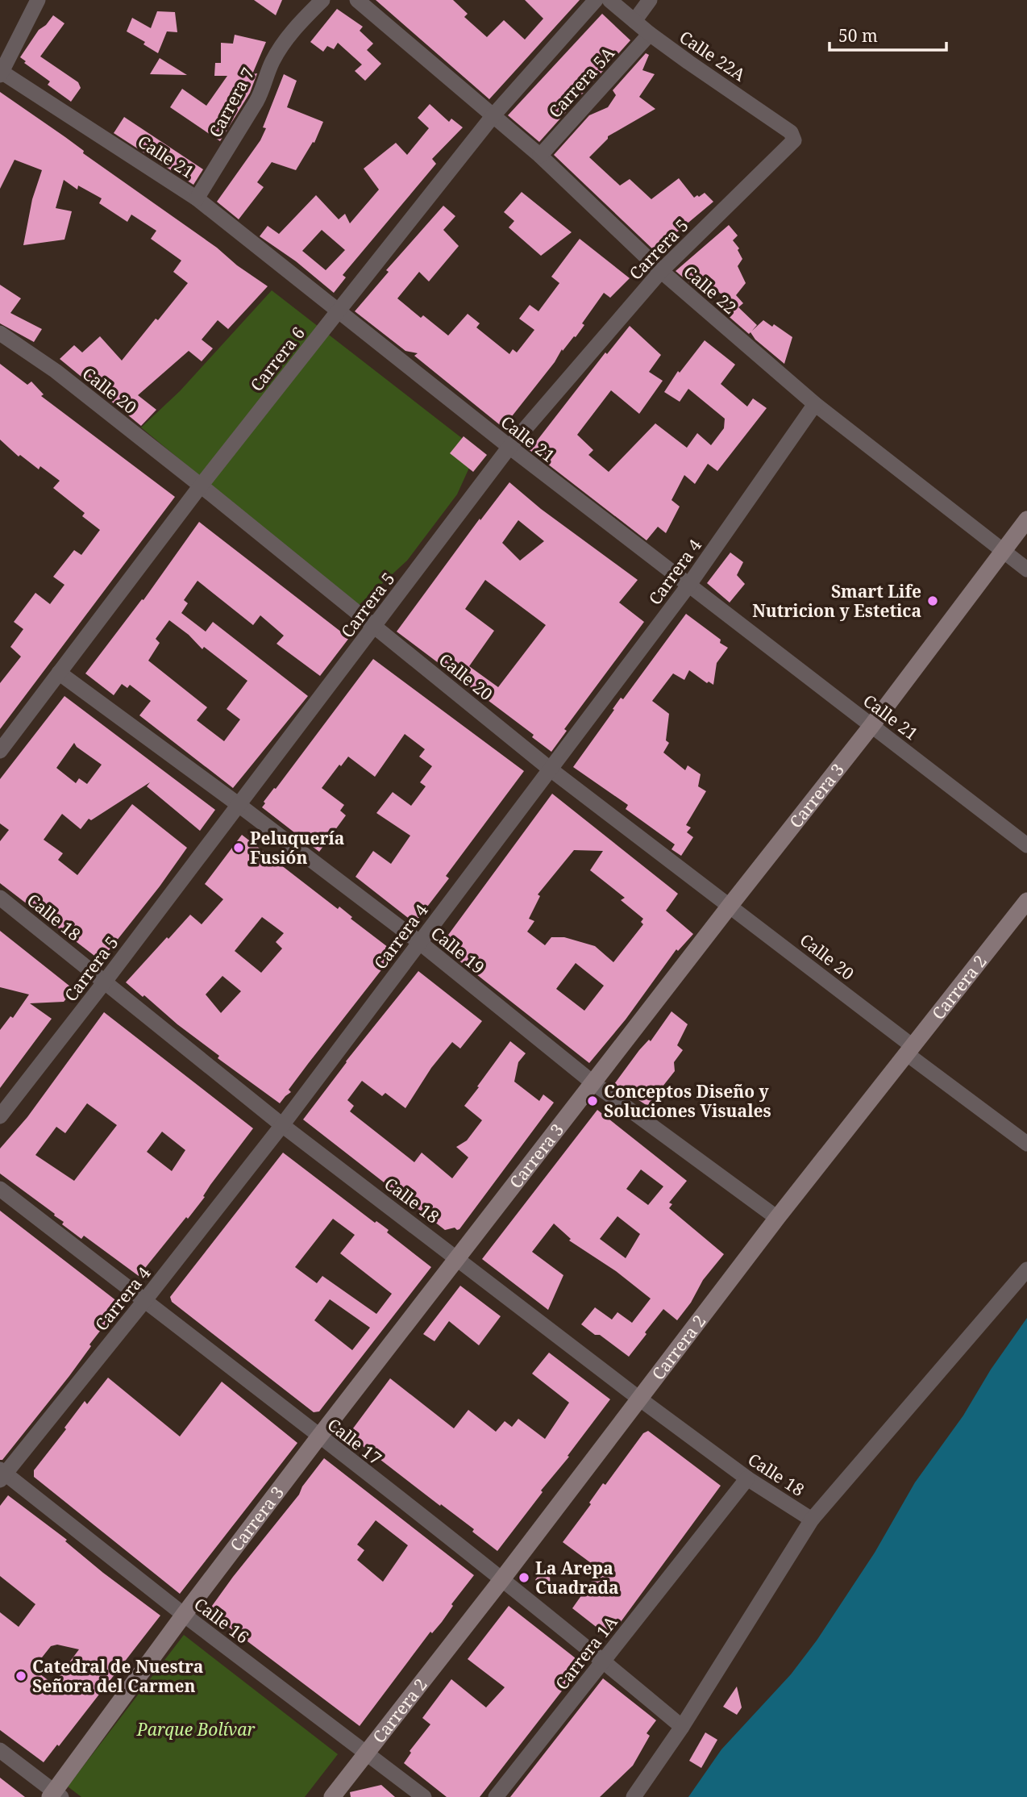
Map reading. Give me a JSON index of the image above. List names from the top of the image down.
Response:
{
  "streets": {
    "main road": ["Carrera 3", "Carrera 2"],
    "street": [
      "Calle 22A",
      "Carrera 5A",
      "Carrera 7",
      "Calle 21",
      "Carrera 5",
      "Calle 22",
      "Carrera 6",
      "Calle 20",
      "Carrera 4",
      "Calle 18",
      "Calle 19",
      "Calle 17",
      "Calle 16",
      "Carrera 1A"
    ]
  },
  "crossings": [
    ["Calle 22A", "Carrera 5A"],
    ["Calle 22A", "Carrera 5"],
    ["Carrera 5A", "Calle 22"],
    ["Carrera 7", "Calle 21"],
    ["Calle 21", "Carrera 5"],
    ["Calle 21", "Carrera 6"],
    ["Calle 21", "Carrera 4"],
    ["Calle 21", "Carrera 3"],
    ["Carrera 5", "Calle 22"],
    ["Carrera 5", "Calle 20"],
    ["Carrera 5", "Calle 18"],
    ["Carrera 5", "Calle 19"],
    ["Calle 22", "Carrera 6"],
    ["Calle 22", "Carrera 4"],
    ["Calle 22", "Carrera 3"],
    ["Carrera 6", "Calle 20"],
    ["Carrera 6", "Calle 19"],
    ["Calle 20", "Carrera 4"],
    ["Calle 20", "Carrera 3"],
    ["Calle 20", "Carrera 2"],
    ["Carrera 4", "Calle 18"],
    ["Carrera 4", "Calle 19"],
    ["Carrera 4", "Calle 17"],
    ["Carrera 4", "Calle 16"],
    ["Carrera 3", "Calle 18"],
    ["Carrera 3", "Calle 19"],
    ["Carrera 3", "Calle 17"],
    ["Carrera 3", "Calle 16"],
    ["Calle 18", "Carrera 2"],
    ["Calle 18", "Carrera 1A"],
    ["Calle 19", "Carrera 2"],
    ["Carrera 2", "Calle 17"],
    ["Carrera 2", "Calle 16"],
    ["Calle 17", "Carrera 1A"]
  ],
  "parks": ["Parque Bolívar"],
  "places": [
    "Smart Life Nutricion y Estetica",
    "Peluquería Fusión",
    "Conceptos Diseño y Soluciones Visuales",
    "La Arepa Cuadrada",
    "Catedral de Nuestra Señora del Carmen"
  ],
  "scale_bar": "50 m"
}
